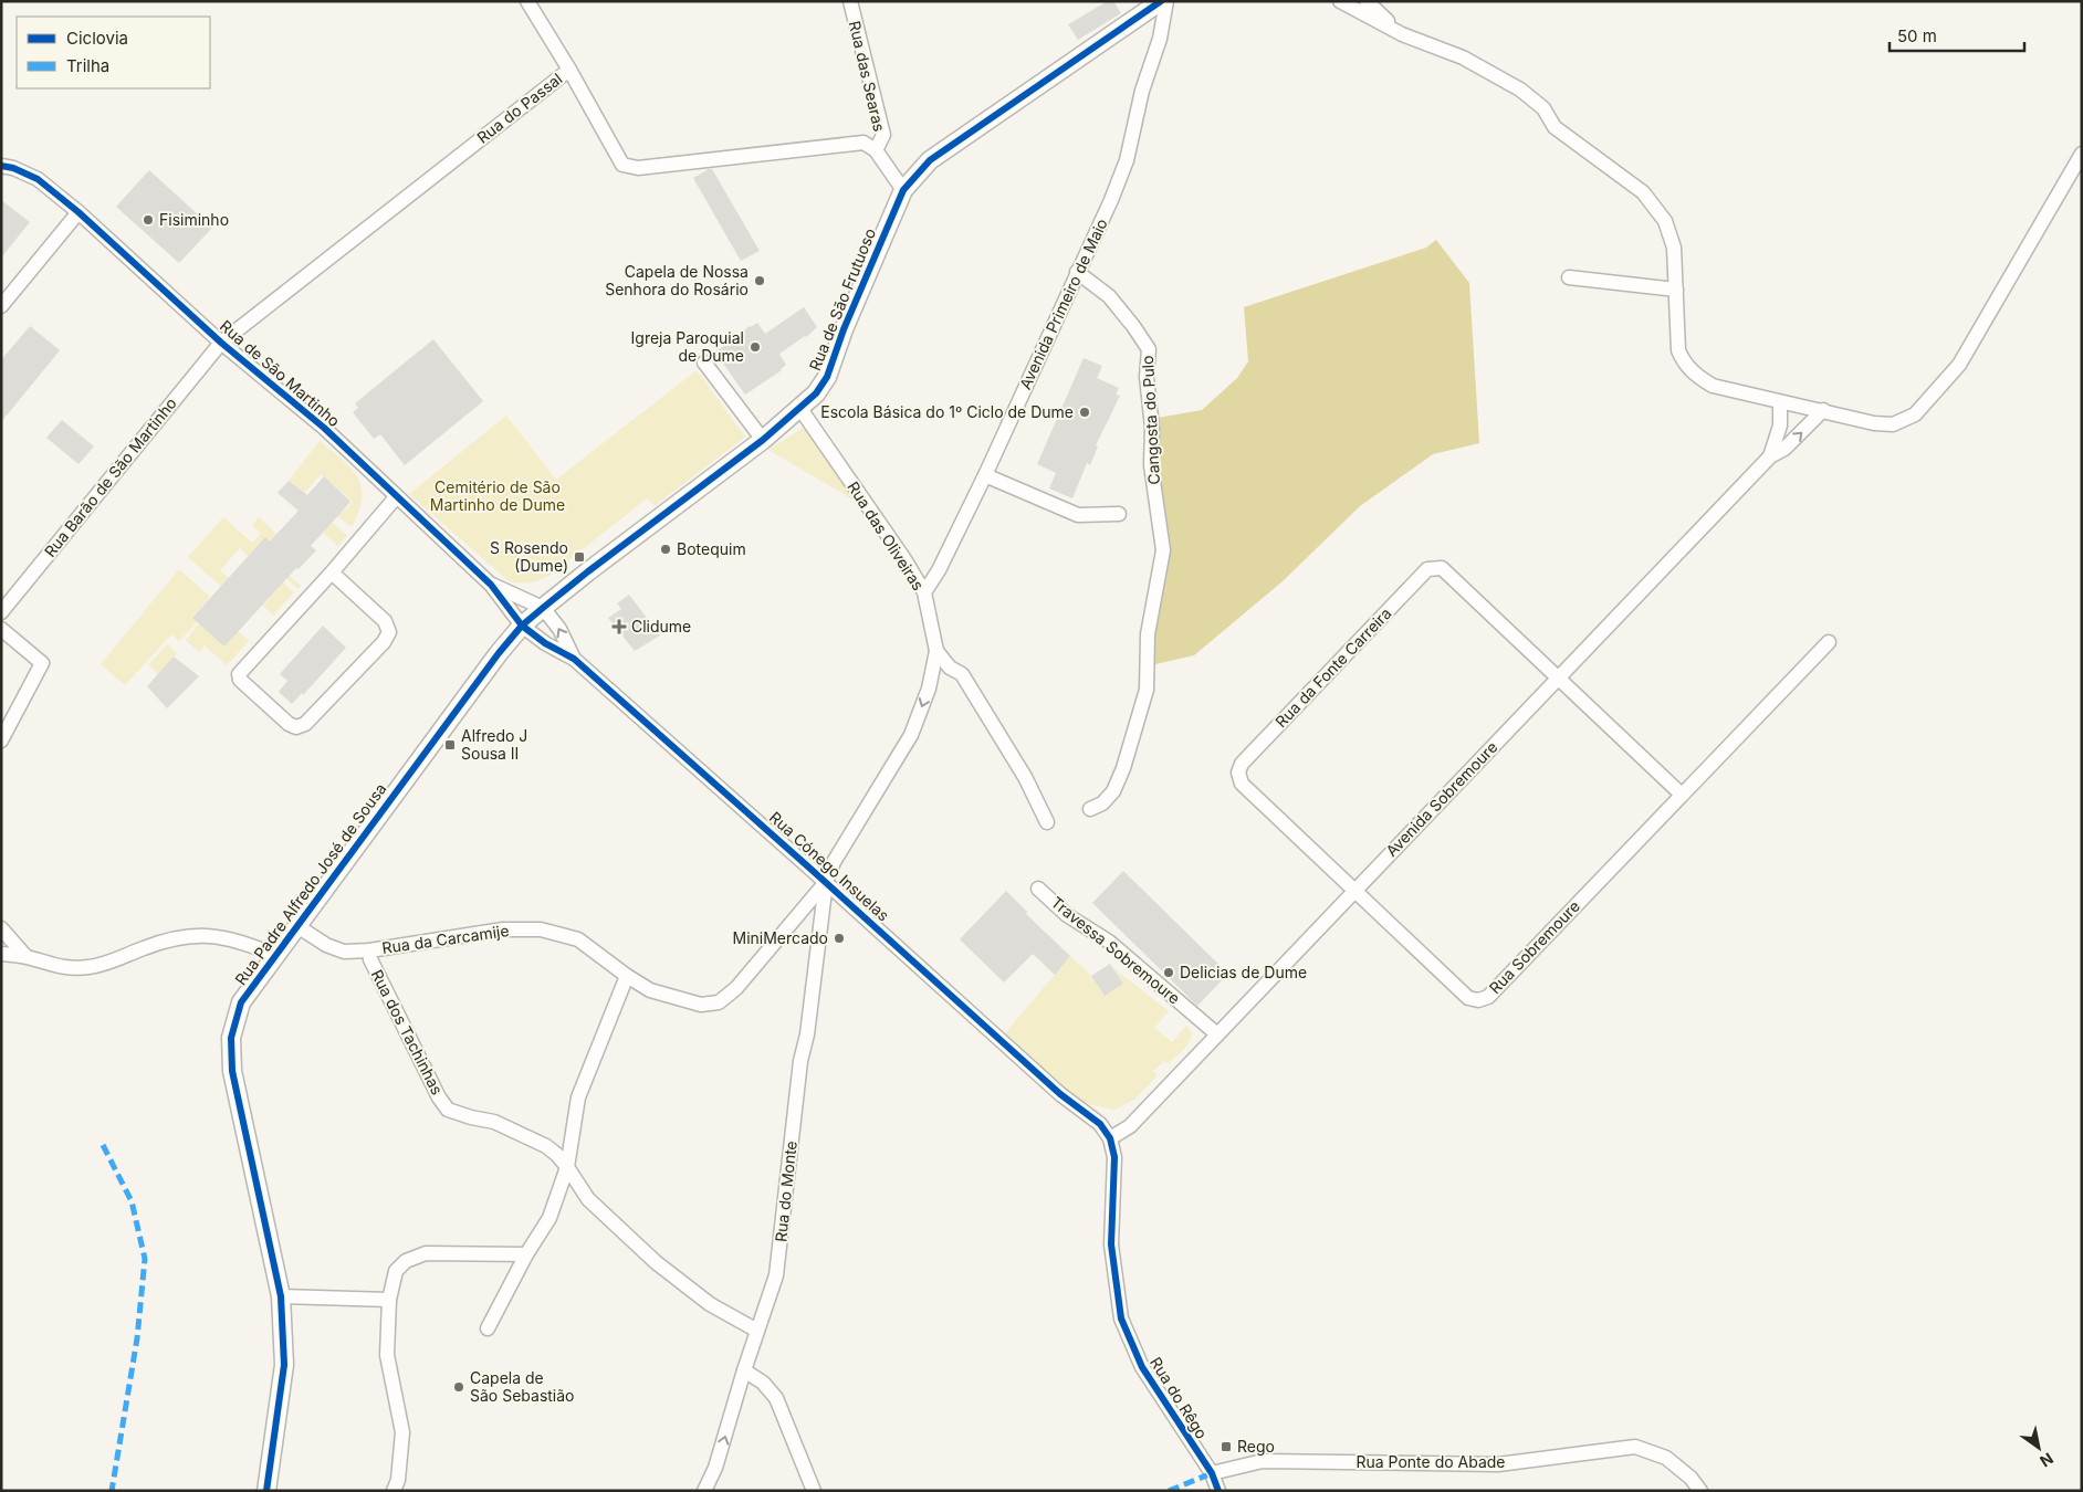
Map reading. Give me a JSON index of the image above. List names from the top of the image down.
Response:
{
  "streets": {
    "street": [
      "Rua das Searas",
      "Rua do Passal",
      "Rua de São Frutuoso",
      "Avenida Primeiro de Maio",
      "Rua de São Martinho",
      "Cangosta do Pulo",
      "Rua Barão de São Martinho",
      "Rua das Oliveiras",
      "Rua da Fonte Carreira",
      "Avenida Sobremoure",
      "Rua Cónego Insuelas",
      "Rua Padre Alfredo José de Sousa",
      "Rua da Carcamije",
      "Rua Sobremoure",
      "Travessa Sobremoure",
      "Rua dos Tachinhas",
      "Rua do Monte",
      "Rua do Rêgo",
      "Rua Ponte do Abade"
    ]
  },
  "crossings": [
    ["Rua das Searas", "Rua do Passal"],
    ["Rua do Passal", "Rua de São Martinho"],
    ["Rua do Passal", "Rua Barão de São Martinho"],
    ["Rua de São Frutuoso", "Rua de São Martinho"],
    ["Rua de São Frutuoso", "Rua das Oliveiras"],
    ["Rua de São Frutuoso", "Rua Cónego Insuelas"],
    ["Rua de São Frutuoso", "Rua Padre Alfredo José de Sousa"],
    ["Avenida Primeiro de Maio", "Cangosta do Pulo"],
    ["Avenida Primeiro de Maio", "Rua das Oliveiras"],
    ["Rua de São Martinho", "Rua Barão de São Martinho"],
    ["Rua de São Martinho", "Rua Cónego Insuelas"],
    ["Rua de São Martinho", "Rua Padre Alfredo José de Sousa"],
    ["Rua das Oliveiras", "Rua Cónego Insuelas"],
    ["Rua das Oliveiras", "Rua da Carcamije"],
    ["Rua das Oliveiras", "Rua do Monte"],
    ["Rua da Fonte Carreira", "Avenida Sobremoure"],
    ["Rua da Fonte Carreira", "Rua Sobremoure"],
    ["Avenida Sobremoure", "Rua Cónego Insuelas"],
    ["Avenida Sobremoure", "Rua Sobremoure"],
    ["Avenida Sobremoure", "Travessa Sobremoure"],
    ["Avenida Sobremoure", "Rua do Rêgo"],
    ["Rua Cónego Insuelas", "Rua Padre Alfredo José de Sousa"],
    ["Rua Cónego Insuelas", "Rua da Carcamije"],
    ["Rua Cónego Insuelas", "Rua do Monte"],
    ["Rua Cónego Insuelas", "Rua do Rêgo"],
    ["Rua Padre Alfredo José de Sousa", "Rua da Carcamije"],
    ["Rua da Carcamije", "Rua dos Tachinhas"],
    ["Rua da Carcamije", "Rua do Monte"],
    ["Rua dos Tachinhas", "Rua do Monte"],
    ["Rua do Rêgo", "Rua Ponte do Abade"]
  ],
  "one_way": ["Rua das Oliveiras"],
  "parks": ["Cemitério de São Martinho de Dume"],
  "places": {
    "other": [
      "Fisiminho",
      "Capela de Nossa Senhora do Rosário",
      "Igreja Paroquial de Dume",
      "Escola Básica do 1º Ciclo de Dume",
      "Botequim",
      "MiniMercado",
      "Delicias de Dume",
      "Capela de São Sebastião"
    ],
    "transit": ["S Rosendo (Dume)", "Alfredo J Sousa II", "Rego"],
    "health": ["Clidume"]
  },
  "legend": ["Ciclovia", "Trilha"],
  "scale_bar": "50 m",
  "north": "bottom right"
}
